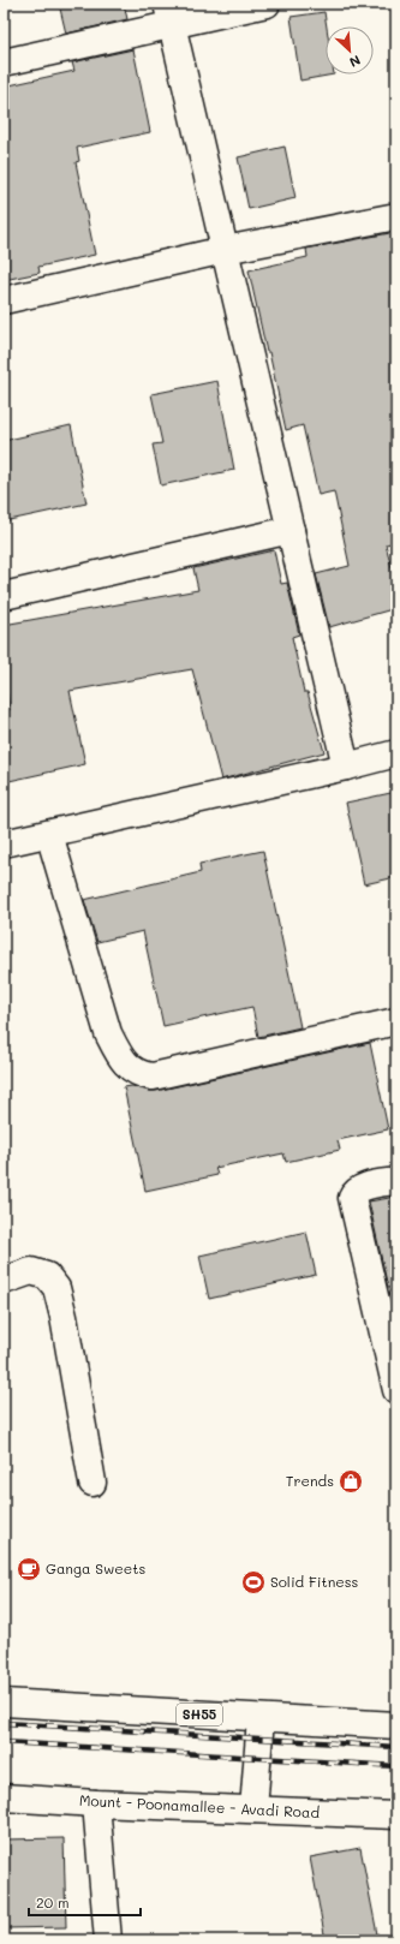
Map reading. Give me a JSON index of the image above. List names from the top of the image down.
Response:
{
  "streets": {
    "street": ["SH55", "Mount - Poonamallee - Avadi Road"]
  },
  "places": {
    "shop": ["Trends"],
    "cafe": ["Ganga Sweets"],
    "sports": ["Solid Fitness"]
  },
  "scale_bar": "20 m",
  "north": "bottom right"
}
